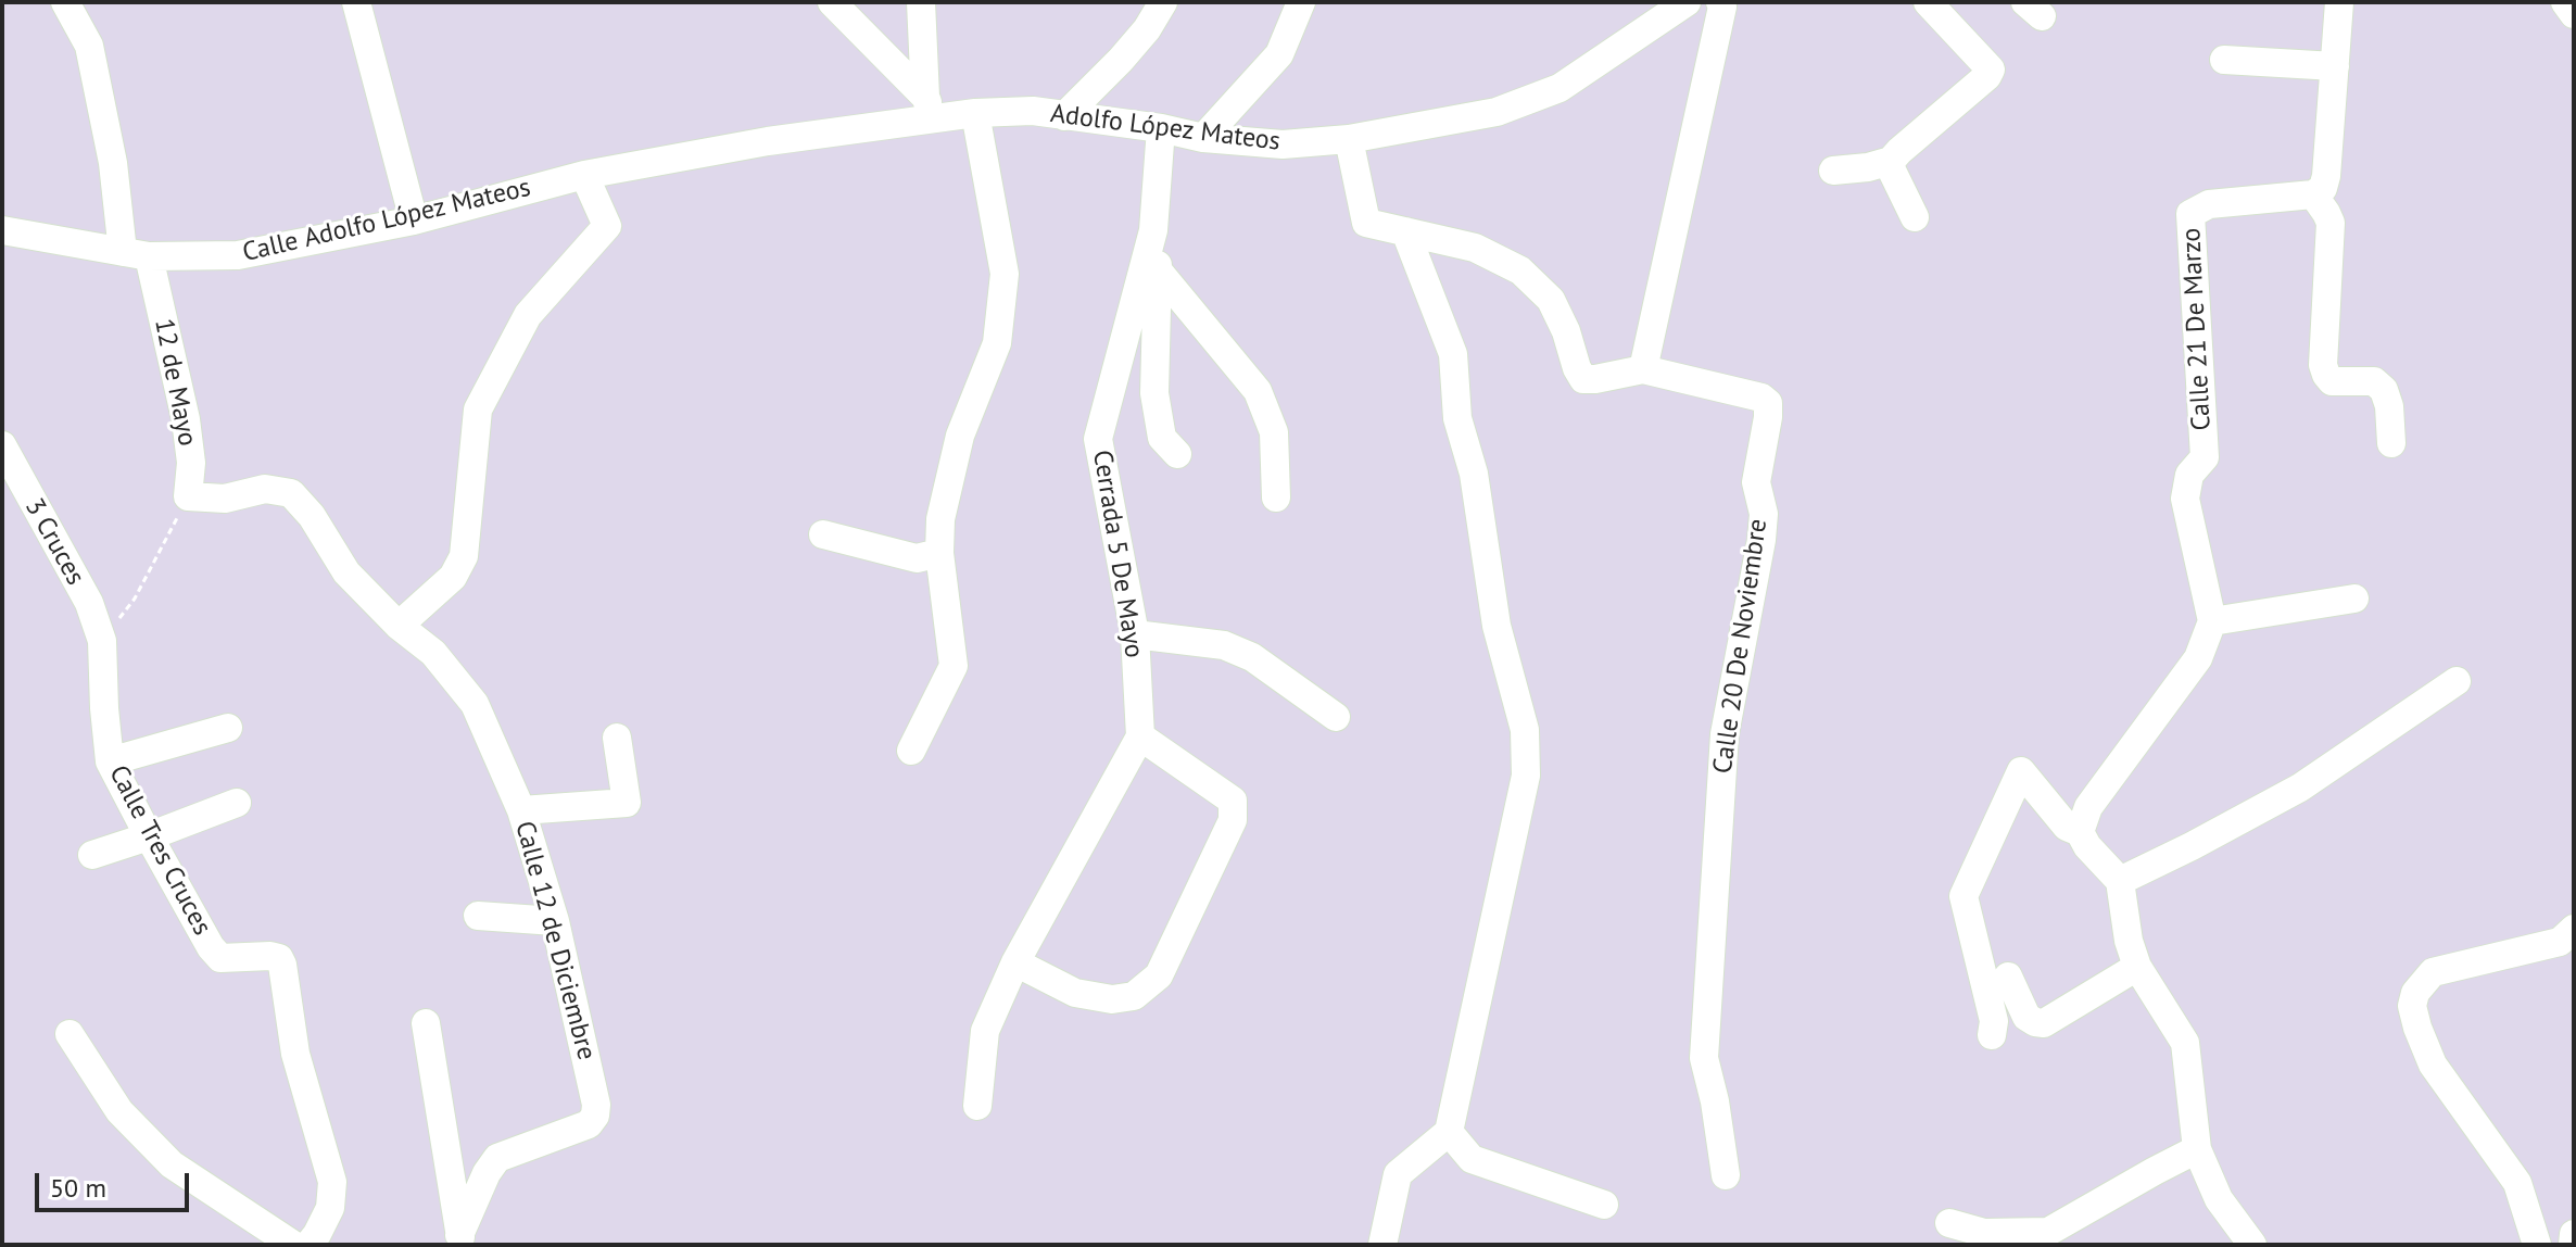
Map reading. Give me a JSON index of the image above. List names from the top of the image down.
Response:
{
  "streets": {
    "street": [
      "Adolfo López Mateos",
      "Calle Adolfo López Mateos",
      "Calle 21 De Marzo",
      "12 de Mayo",
      "3 Cruces",
      "Cerrada 5 De Mayo",
      "Calle 20 De Noviembre",
      "Calle Tres Cruces",
      "Calle 12 de Diciembre"
    ]
  },
  "crossings": [
    ["Adolfo López Mateos", "Calle Adolfo López Mateos"],
    ["Adolfo López Mateos", "Cerrada 5 De Mayo"],
    ["Adolfo López Mateos", "Calle 20 De Noviembre"],
    ["Calle Adolfo López Mateos", "12 de Mayo"],
    ["12 de Mayo", "Calle 12 de Diciembre"],
    ["3 Cruces", "Calle Tres Cruces"]
  ],
  "scale_bar": "50 m"
}
